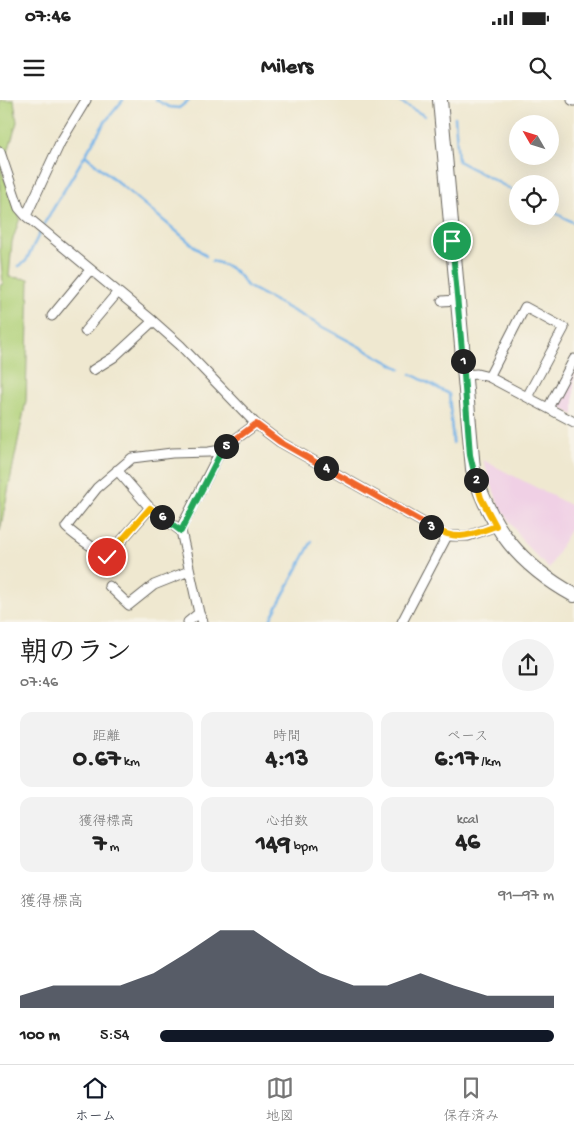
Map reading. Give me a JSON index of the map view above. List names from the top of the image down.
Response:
{
  "north": "top left",
  "page": {
    "status": "07:46",
    "header": "Milers",
    "pins": [
      "1",
      "5",
      "4",
      "2",
      "6",
      "3"
    ],
    "heading": ["朝のラン", "07:46"],
    "stats": [
      ["距離", "0.67 km"],
      ["時間", "4:13"],
      ["ペース", "6:17 /km"],
      ["獲得標高", "7 m"],
      ["心拍数", "149 bpm"],
      ["kcal", "46"]
    ],
    "chart": ["獲得標高", "91–97 m"],
    "list": [
      {
        "name": "100 m",
        "note": "5:54"
      }
    ],
    "tabs": ["ホーム", "地図", "保存済み"]
  }
}
